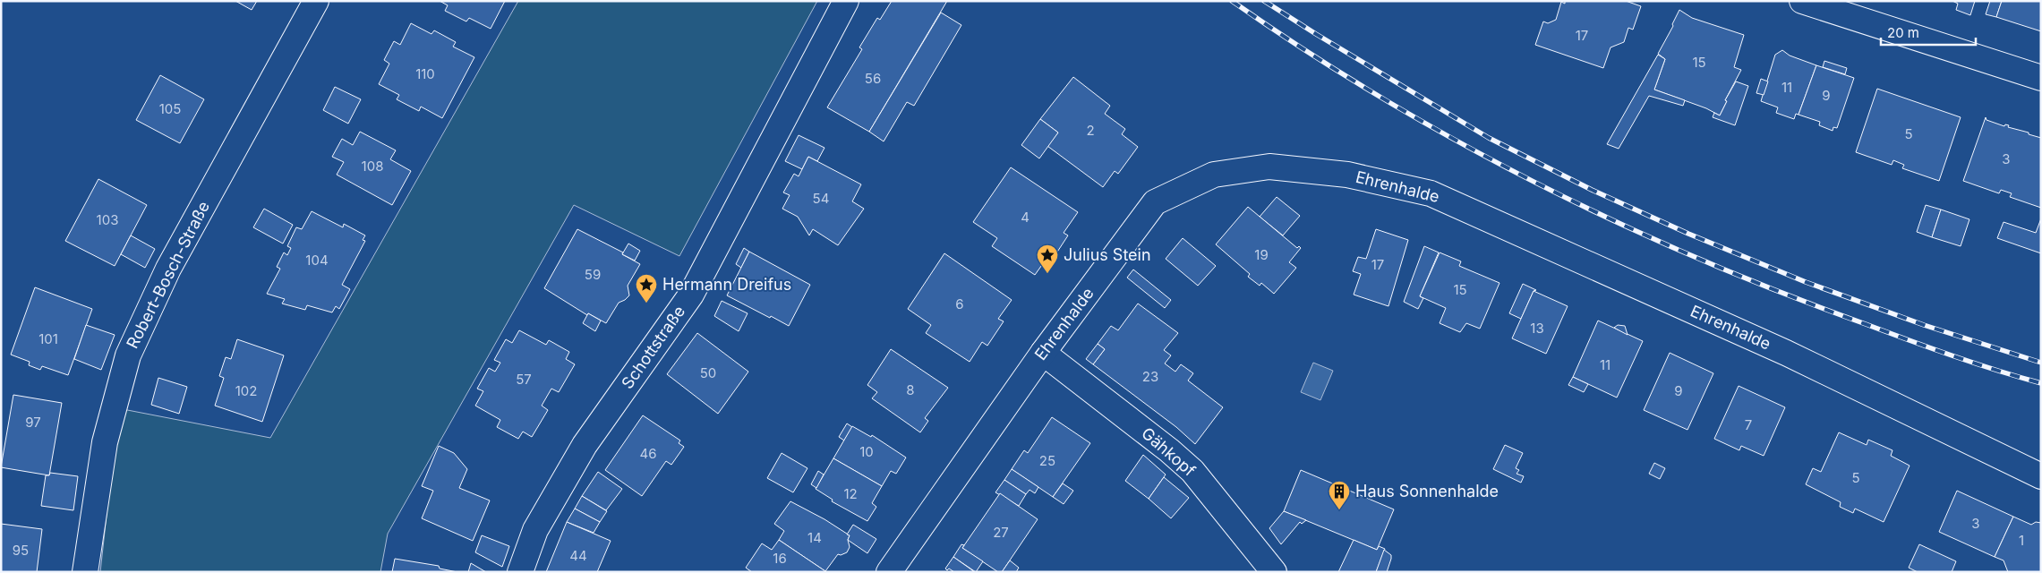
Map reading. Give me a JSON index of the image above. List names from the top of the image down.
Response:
{
  "streets": {
    "street": [
      "Ehrenhalde",
      "Robert-Bosch-Straße",
      "Schottstraße",
      "Gähkopf"
    ]
  },
  "crossings": [
    ["Ehrenhalde", "Gähkopf"]
  ],
  "places": {
    "place": ["Julius Stein", "Hermann Dreifus"],
    "building": ["Haus Sonnenhalde"]
  },
  "house_numbers": [
    "17",
    "15",
    "110",
    "56",
    "11",
    "9",
    "105",
    "2",
    "5",
    "3",
    "108",
    "54",
    "4",
    "103",
    "19",
    "104",
    "17",
    "59",
    "15",
    "6",
    "13",
    "101",
    "11",
    "50",
    "23",
    "57",
    "8",
    "102",
    "9",
    "97",
    "7",
    "10",
    "46",
    "25",
    "5",
    "12",
    "3",
    "27",
    "14",
    "1",
    "95",
    "44",
    "16"
  ],
  "scale_bar": "20 m"
}
